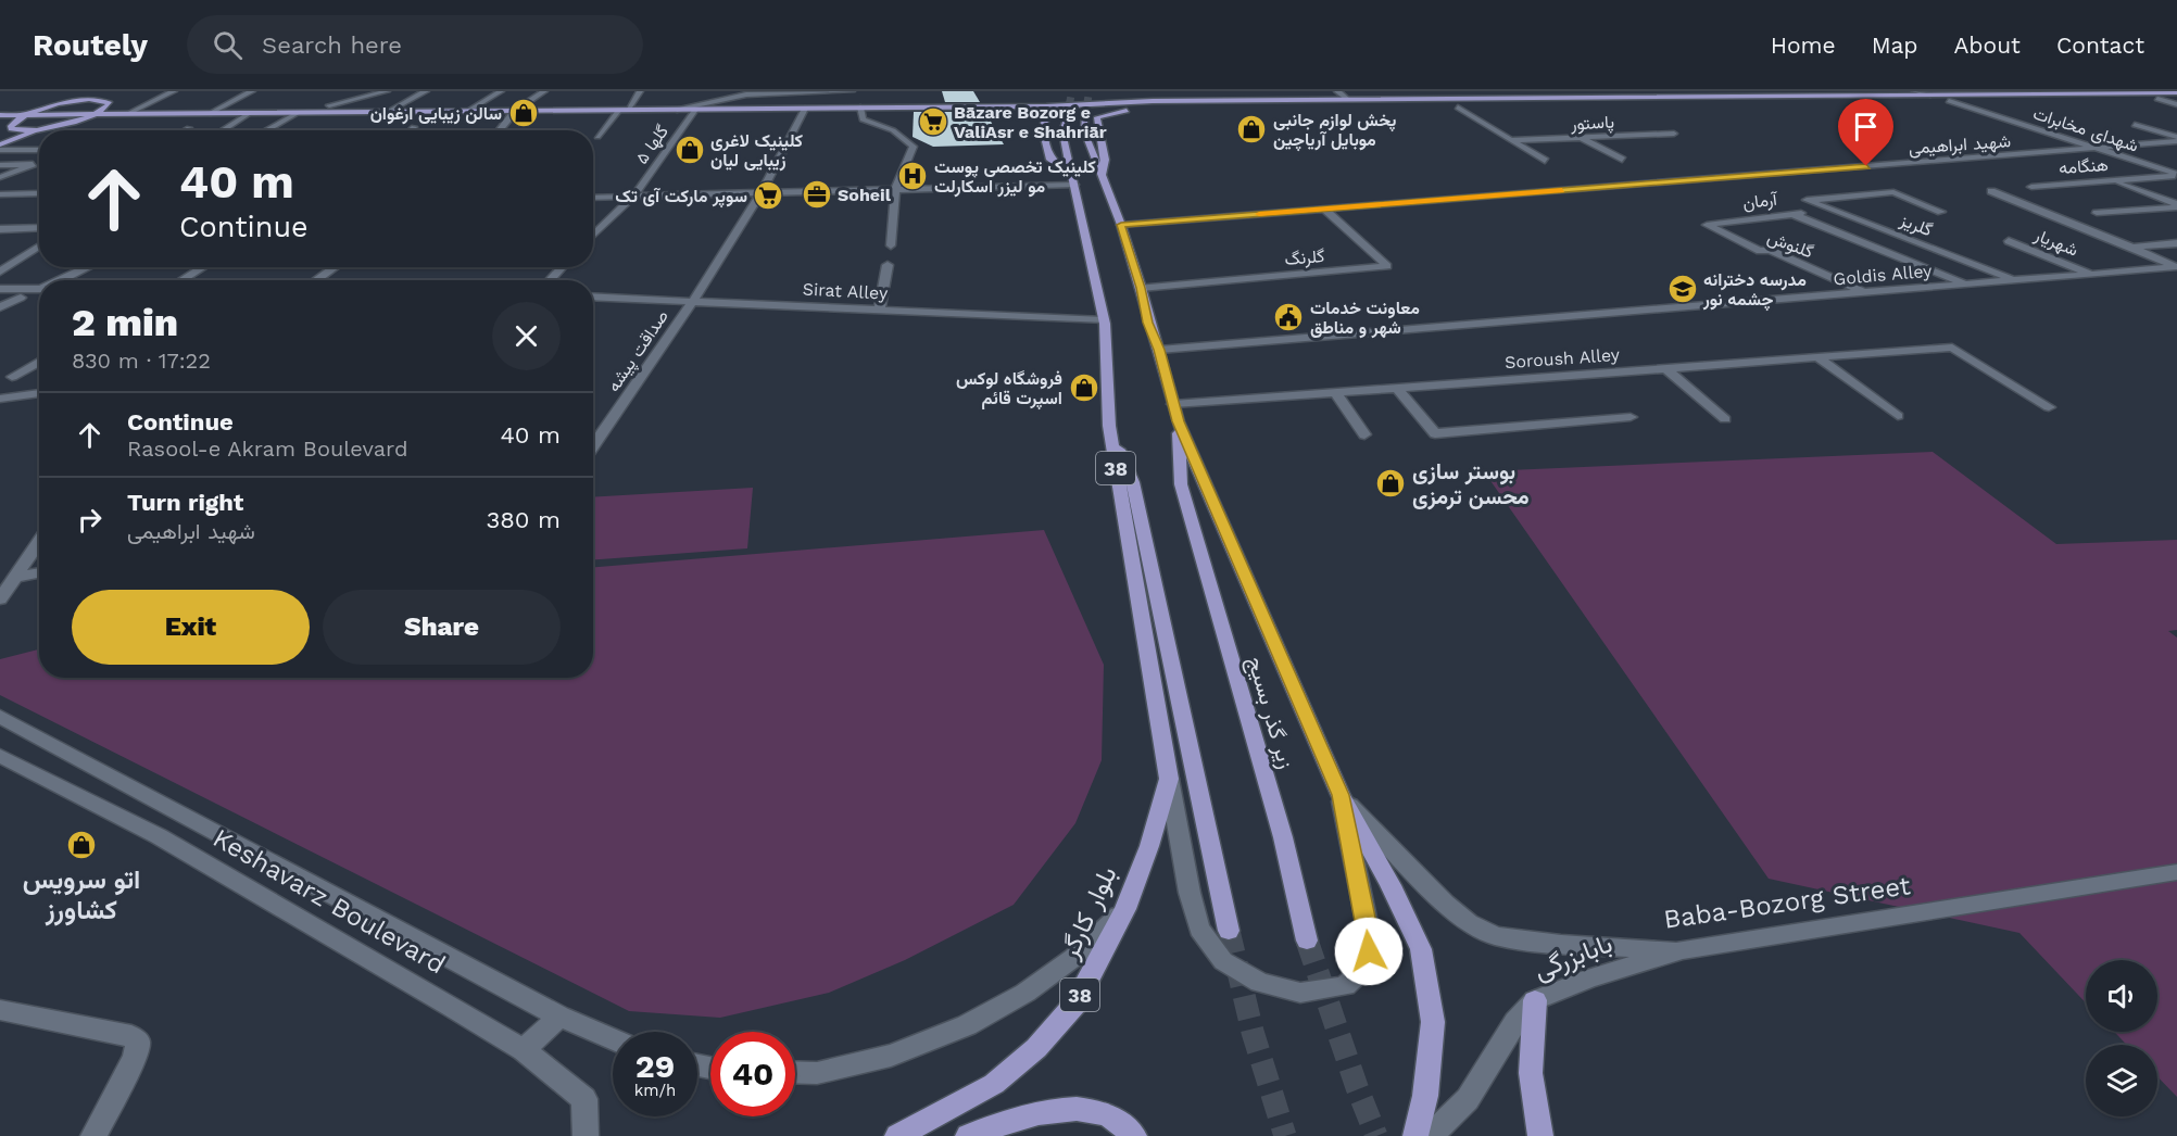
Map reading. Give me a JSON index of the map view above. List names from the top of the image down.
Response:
{
  "streets": {
    "main road": ["38", "زیر گذر بسیج", "بلوار کارگر"],
    "street": [
      "پاستور",
      "شهدای مخابرات",
      "گلها ۵",
      "شهید ابراهیمی",
      "هنگامه",
      "آرمان",
      "گلریز",
      "شهریار",
      "گلنوش",
      "گلرنگ",
      "Goldis Alley",
      "Sirat Alley",
      "صداقت پیشه",
      "Soroush Alley",
      "Keshavarz Boulevard",
      "Baba-Bozorg Street",
      "بابابزرگی"
    ]
  },
  "crossings": [
    ["شهدای مخابرات", "شهید ابراهیمی"],
    ["شهدای مخابرات", "هنگامه"],
    ["شهید ابراهیمی", "گلرنگ"],
    ["آرمان", "گلنوش"],
    ["گلریز", "Goldis Alley"],
    ["شهریار", "Goldis Alley"],
    ["گلنوش", "Goldis Alley"],
    ["Sirat Alley", "صداقت پیشه"],
    ["Sirat Alley", "38"],
    ["Soroush Alley", "زیر گذر بسیج"],
    ["38", "بلوار کارگر"],
    ["Baba-Bozorg Street", "بابابزرگی"]
  ],
  "places": {
    "shop": [
      "سالن زیبایی ارغوان",
      "پخش لوازم جانبی موبایل آریاچین",
      "کلینیک لاغری زیبایی لیان",
      "فروشگاه لوکس اسپرت قائم",
      "بوستر سازی محسن ترمزی",
      "اتو سرویس کشاورز"
    ],
    "supermarket": ["Bāzare Bozorg e ValiAsr e Shahriār", "سوپر مارکت آی تک"],
    "hospital": ["کلینیک تخصصی پوست مو لیزر اسکارلت"],
    "office": ["Soheil"],
    "school or university": ["مدرسه دخترانه چشمه نور"],
    "public building": ["معاونت خدمات شهر و مناطق"]
  },
  "page": {
    "header": "Routely",
    "search": "Search here",
    "nav": [
      "Home",
      "Map",
      "About",
      "Contact"
    ],
    "turn": ["40 m", "Continue"],
    "heading": ["2 min", "830 m · 17:22"],
    "list": [
      {
        "name": "Continue",
        "note": "Rasool-e Akram Boulevard",
        "value": "40 m"
      },
      {
        "name": "Turn right",
        "note": "شهید ابراهیمی",
        "value": "380 m"
      }
    ],
    "buttons": ["Exit", "Share"],
    "speed": "29 km/h",
    "limit": "40"
  }
}
